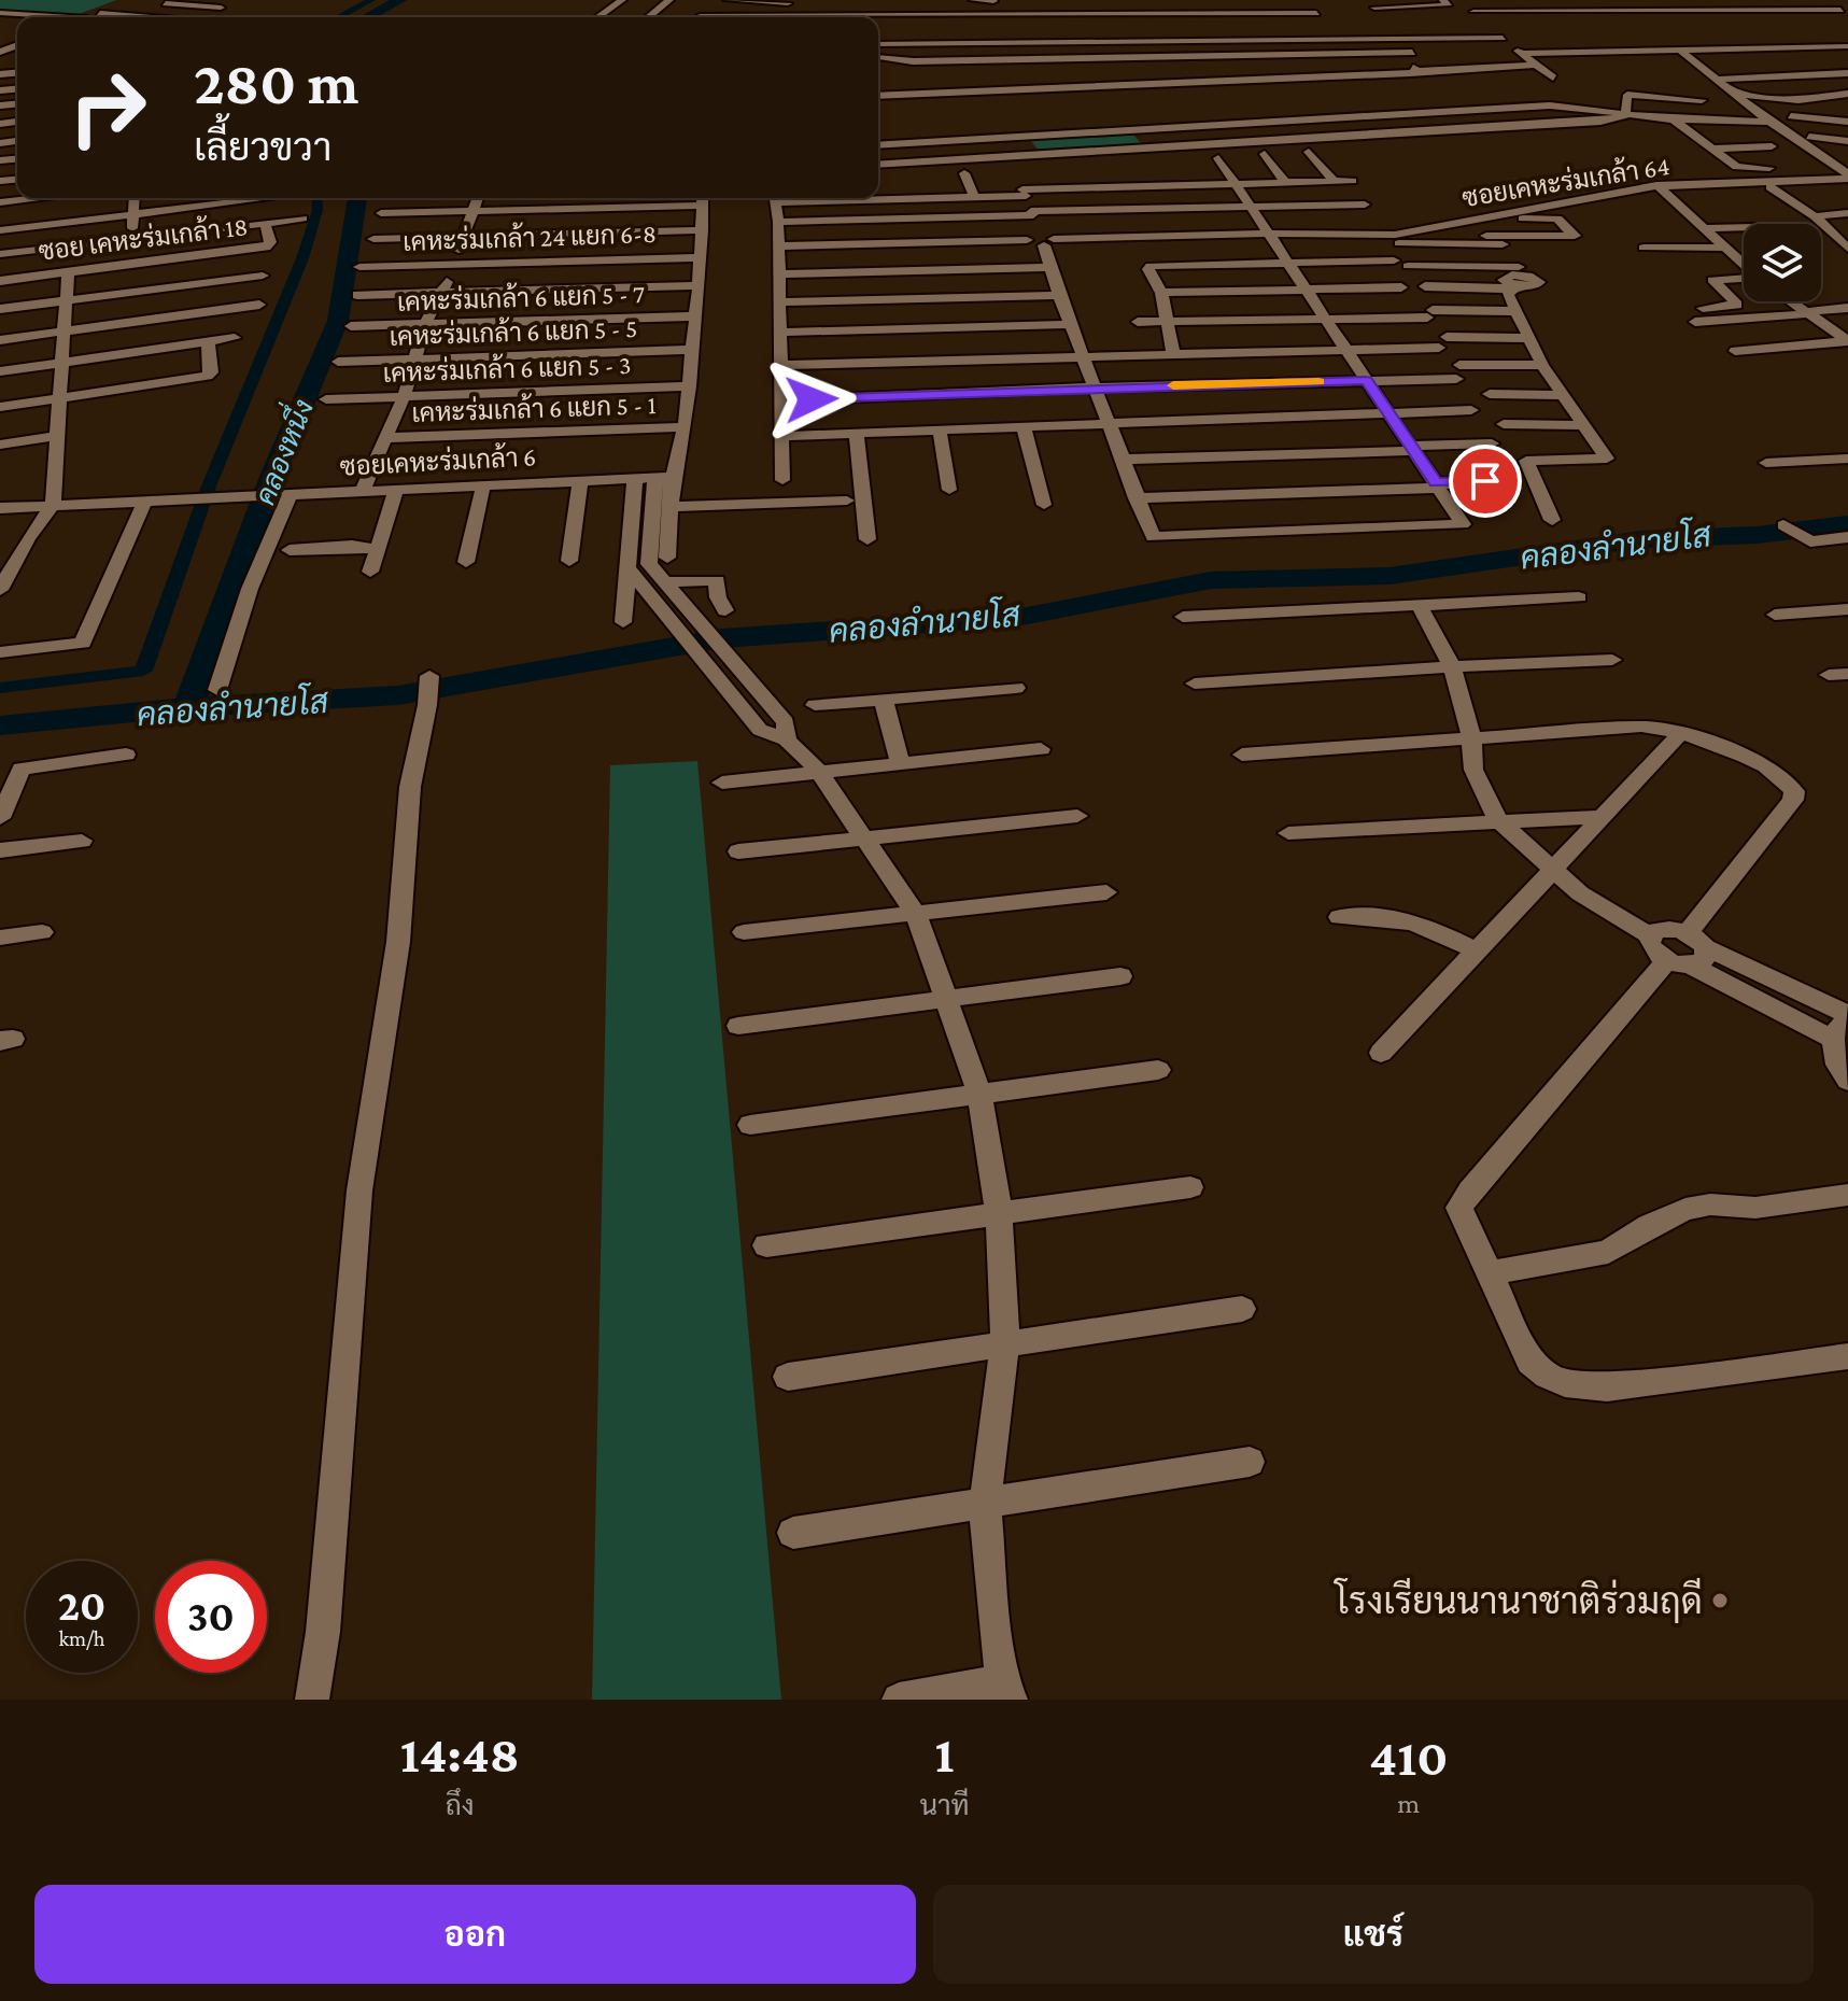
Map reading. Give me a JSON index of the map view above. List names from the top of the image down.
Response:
{
  "streets": {
    "street": [
      "ซอยเคหะร่มเกล้า 64",
      "เคหะร่มเกล้า 24 แยก 6-8",
      "ซอย เคหะร่มเกล้า 18",
      "เคหะร่มเกล้า 6 แยก 5 - 7",
      "เคหะร่มเกล้า 6 แยก 5 - 5",
      "เคหะร่มเกล้า 6 แยก 5 - 3",
      "เคหะร่มเกล้า 6 แยก 5 - 1",
      "ซอยเคหะร่มเกล้า 6"
    ]
  },
  "water": ["คลองหนึ่ง", "คลองลำนายโส"],
  "places": ["โรงเรียนนานาชาติร่วมฤดี"],
  "page": {
    "turn": ["280 m", "เลี้ยวขวา"],
    "speed": "20 km/h",
    "limit": "30",
    "eta": [
      "14:48",
      "ถึง",
      "1",
      "นาที",
      "410",
      "m"
    ],
    "buttons": ["ออก", "แชร์"]
  }
}
